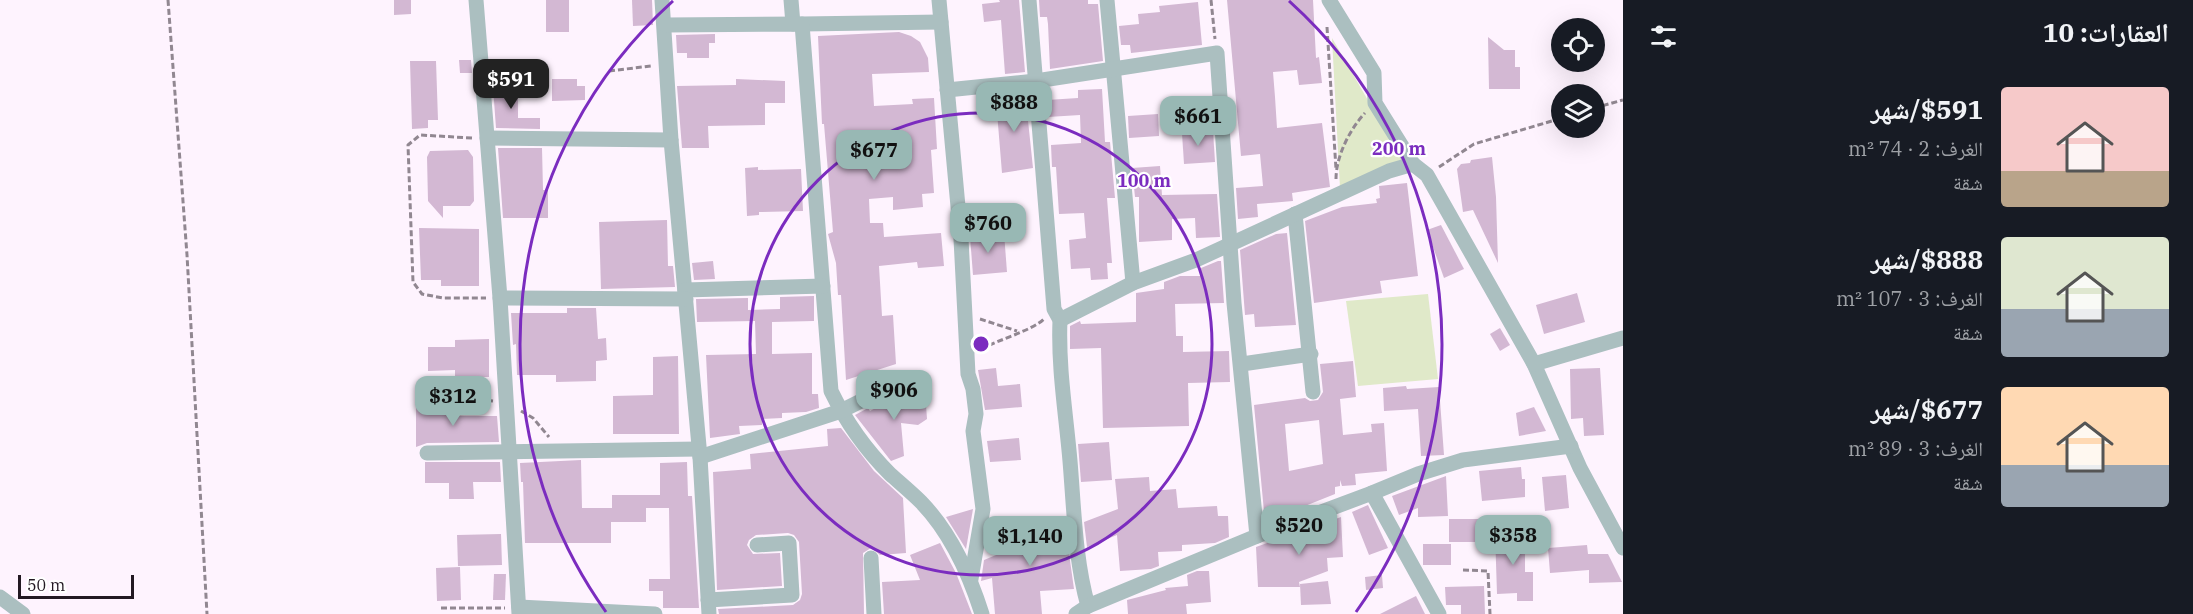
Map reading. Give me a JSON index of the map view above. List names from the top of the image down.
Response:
{
  "scale_bar": "50 m",
  "page": {
    "heading": "العقارات: 10",
    "price": [
      "$591",
      "$888",
      "$661",
      "$677",
      "$760",
      "$906",
      "$312",
      "$520",
      "$358",
      "$1,140"
    ],
    "list": [
      {
        "name": "$591/شهر",
        "note": "الغرف: 2 · 74 m² · شقة"
      },
      {
        "name": "$888/شهر",
        "note": "الغرف: 3 · 107 m² · شقة"
      },
      {
        "name": "$677/شهر",
        "note": "الغرف: 3 · 89 m² · شقة"
      }
    ],
    "scale": "50 m"
  },
  "rings": ["200 m", "100 m"]
}
